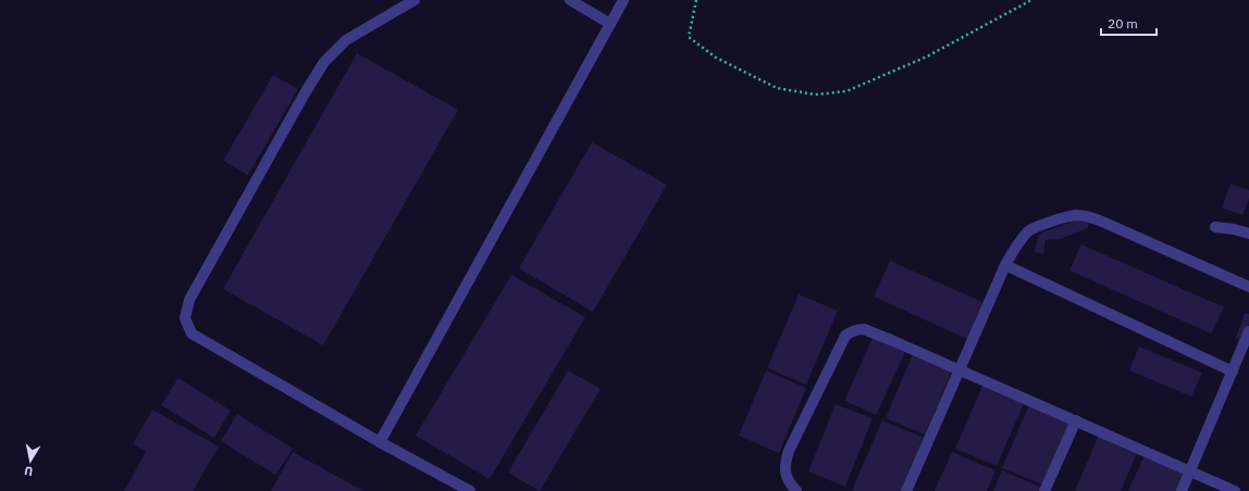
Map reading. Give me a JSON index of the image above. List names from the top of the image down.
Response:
{
  "scale_bar": "20 m",
  "north": "bottom"
}
